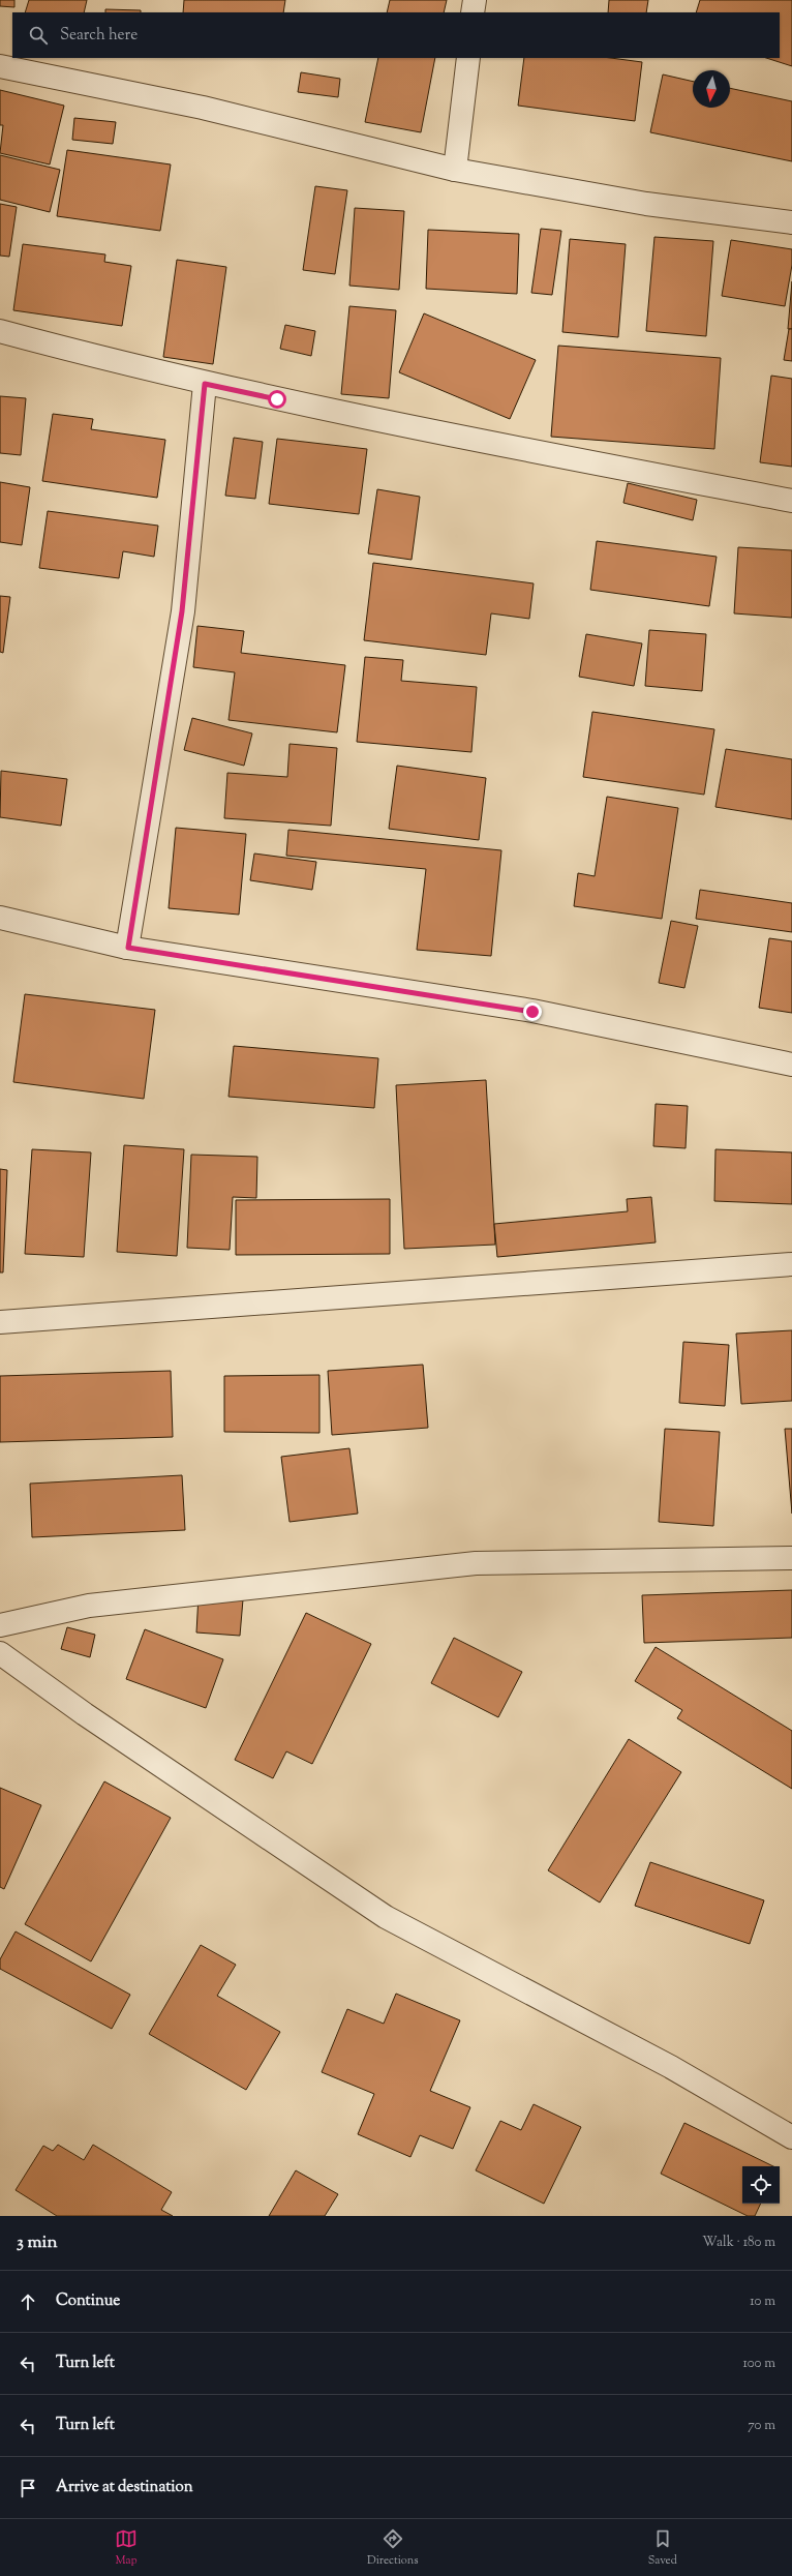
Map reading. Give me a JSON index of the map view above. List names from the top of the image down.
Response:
{
  "north": "bottom",
  "page": {
    "search": "Search here",
    "heading": ["3 min", "Walk · 180 m"],
    "list": [
      ["Continue", "10 m"],
      ["Turn left", "100 m"],
      ["Turn left", "70 m"],
      "Arrive at destination"
    ],
    "nav": ["Map", "Directions", "Saved"]
  }
}
